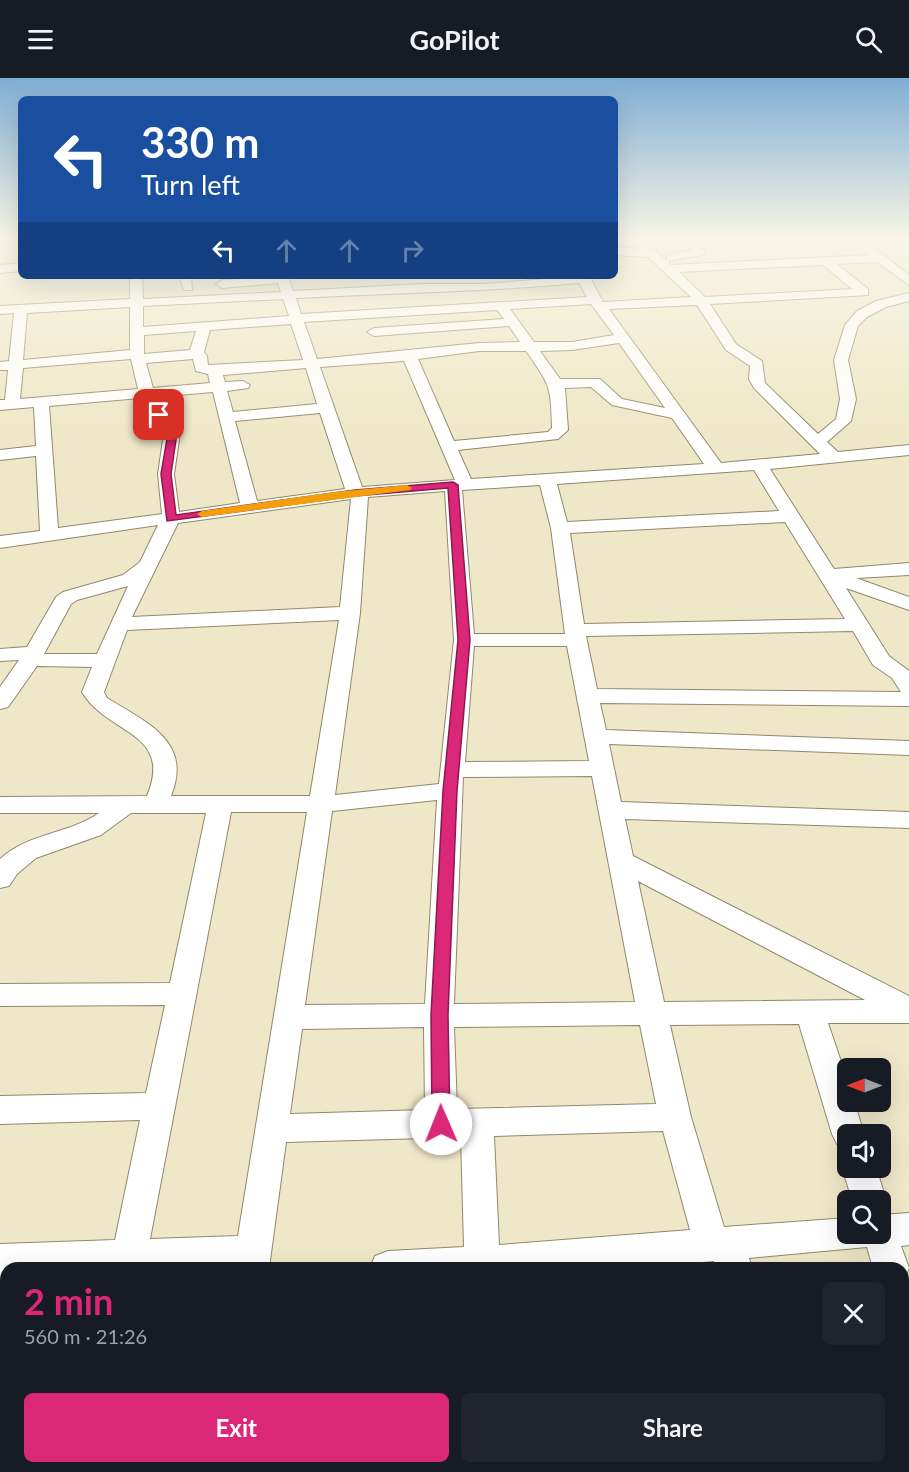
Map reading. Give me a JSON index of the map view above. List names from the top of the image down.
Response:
{
  "north": "left",
  "page": {
    "header": "GoPilot",
    "turn": ["330 m", "Turn left"],
    "heading": ["2 min", "560 m · 21:26"],
    "buttons": ["Exit", "Share"]
  }
}
